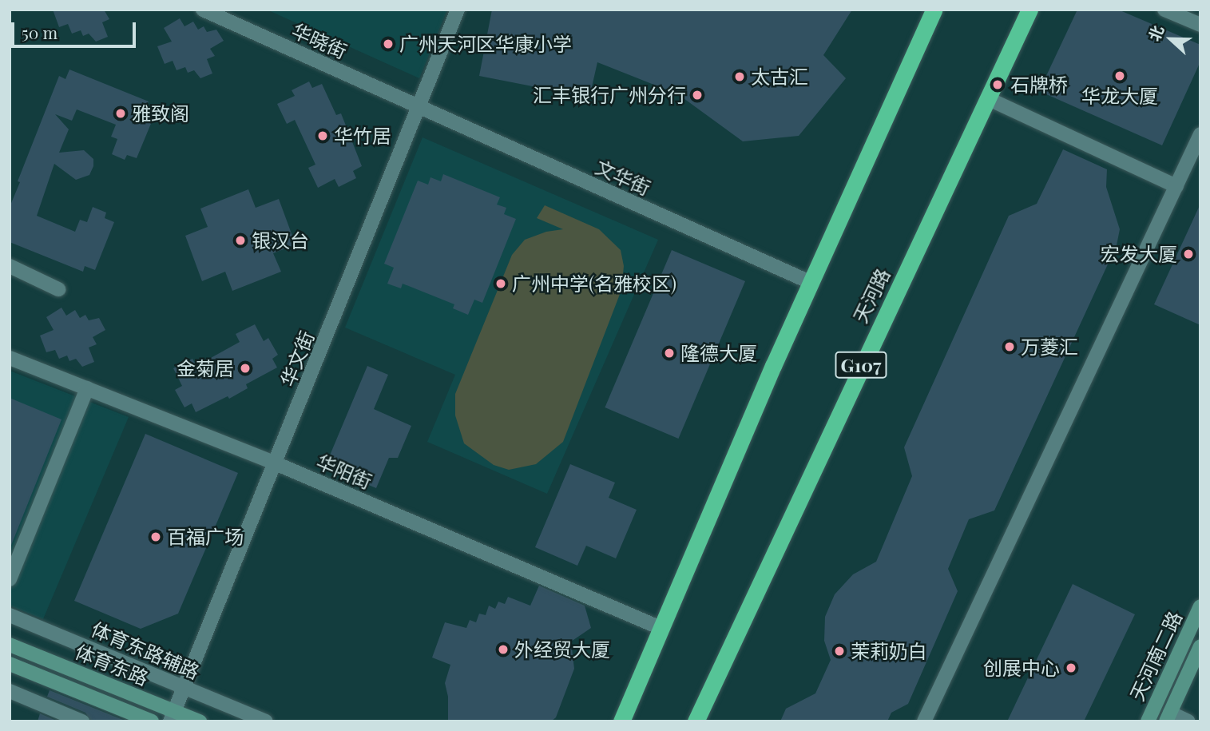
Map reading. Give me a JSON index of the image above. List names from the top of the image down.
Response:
{
  "streets": {
    "highway": ["天河路", "G107"],
    "main road": ["天河南二路", "体育东路"],
    "street": [
      "华晓街",
      "文华街",
      "华文街",
      "华阳街",
      "体育东路辅路"
    ]
  },
  "crossings": [
    ["华晓街", "文华街"],
    ["华晓街", "华文街"],
    ["文华街", "华文街"],
    ["华文街", "华阳街"],
    ["华文街", "体育东路辅路"],
    ["华文街", "体育东路"]
  ],
  "places": [
    "广州天河区华康小学",
    "华龙大厦",
    "太古汇",
    "石牌桥",
    "汇丰银行广州分行",
    "雅致阁",
    "华竹居",
    "银汉台",
    "宏发大厦",
    "广州中学(名雅校区)",
    "万菱汇",
    "隆德大厦",
    "金菊居",
    "百福广场",
    "外经贸大厦",
    "茉莉奶白",
    "创展中心"
  ],
  "scale_bar": "50 m",
  "north": "left"
}
